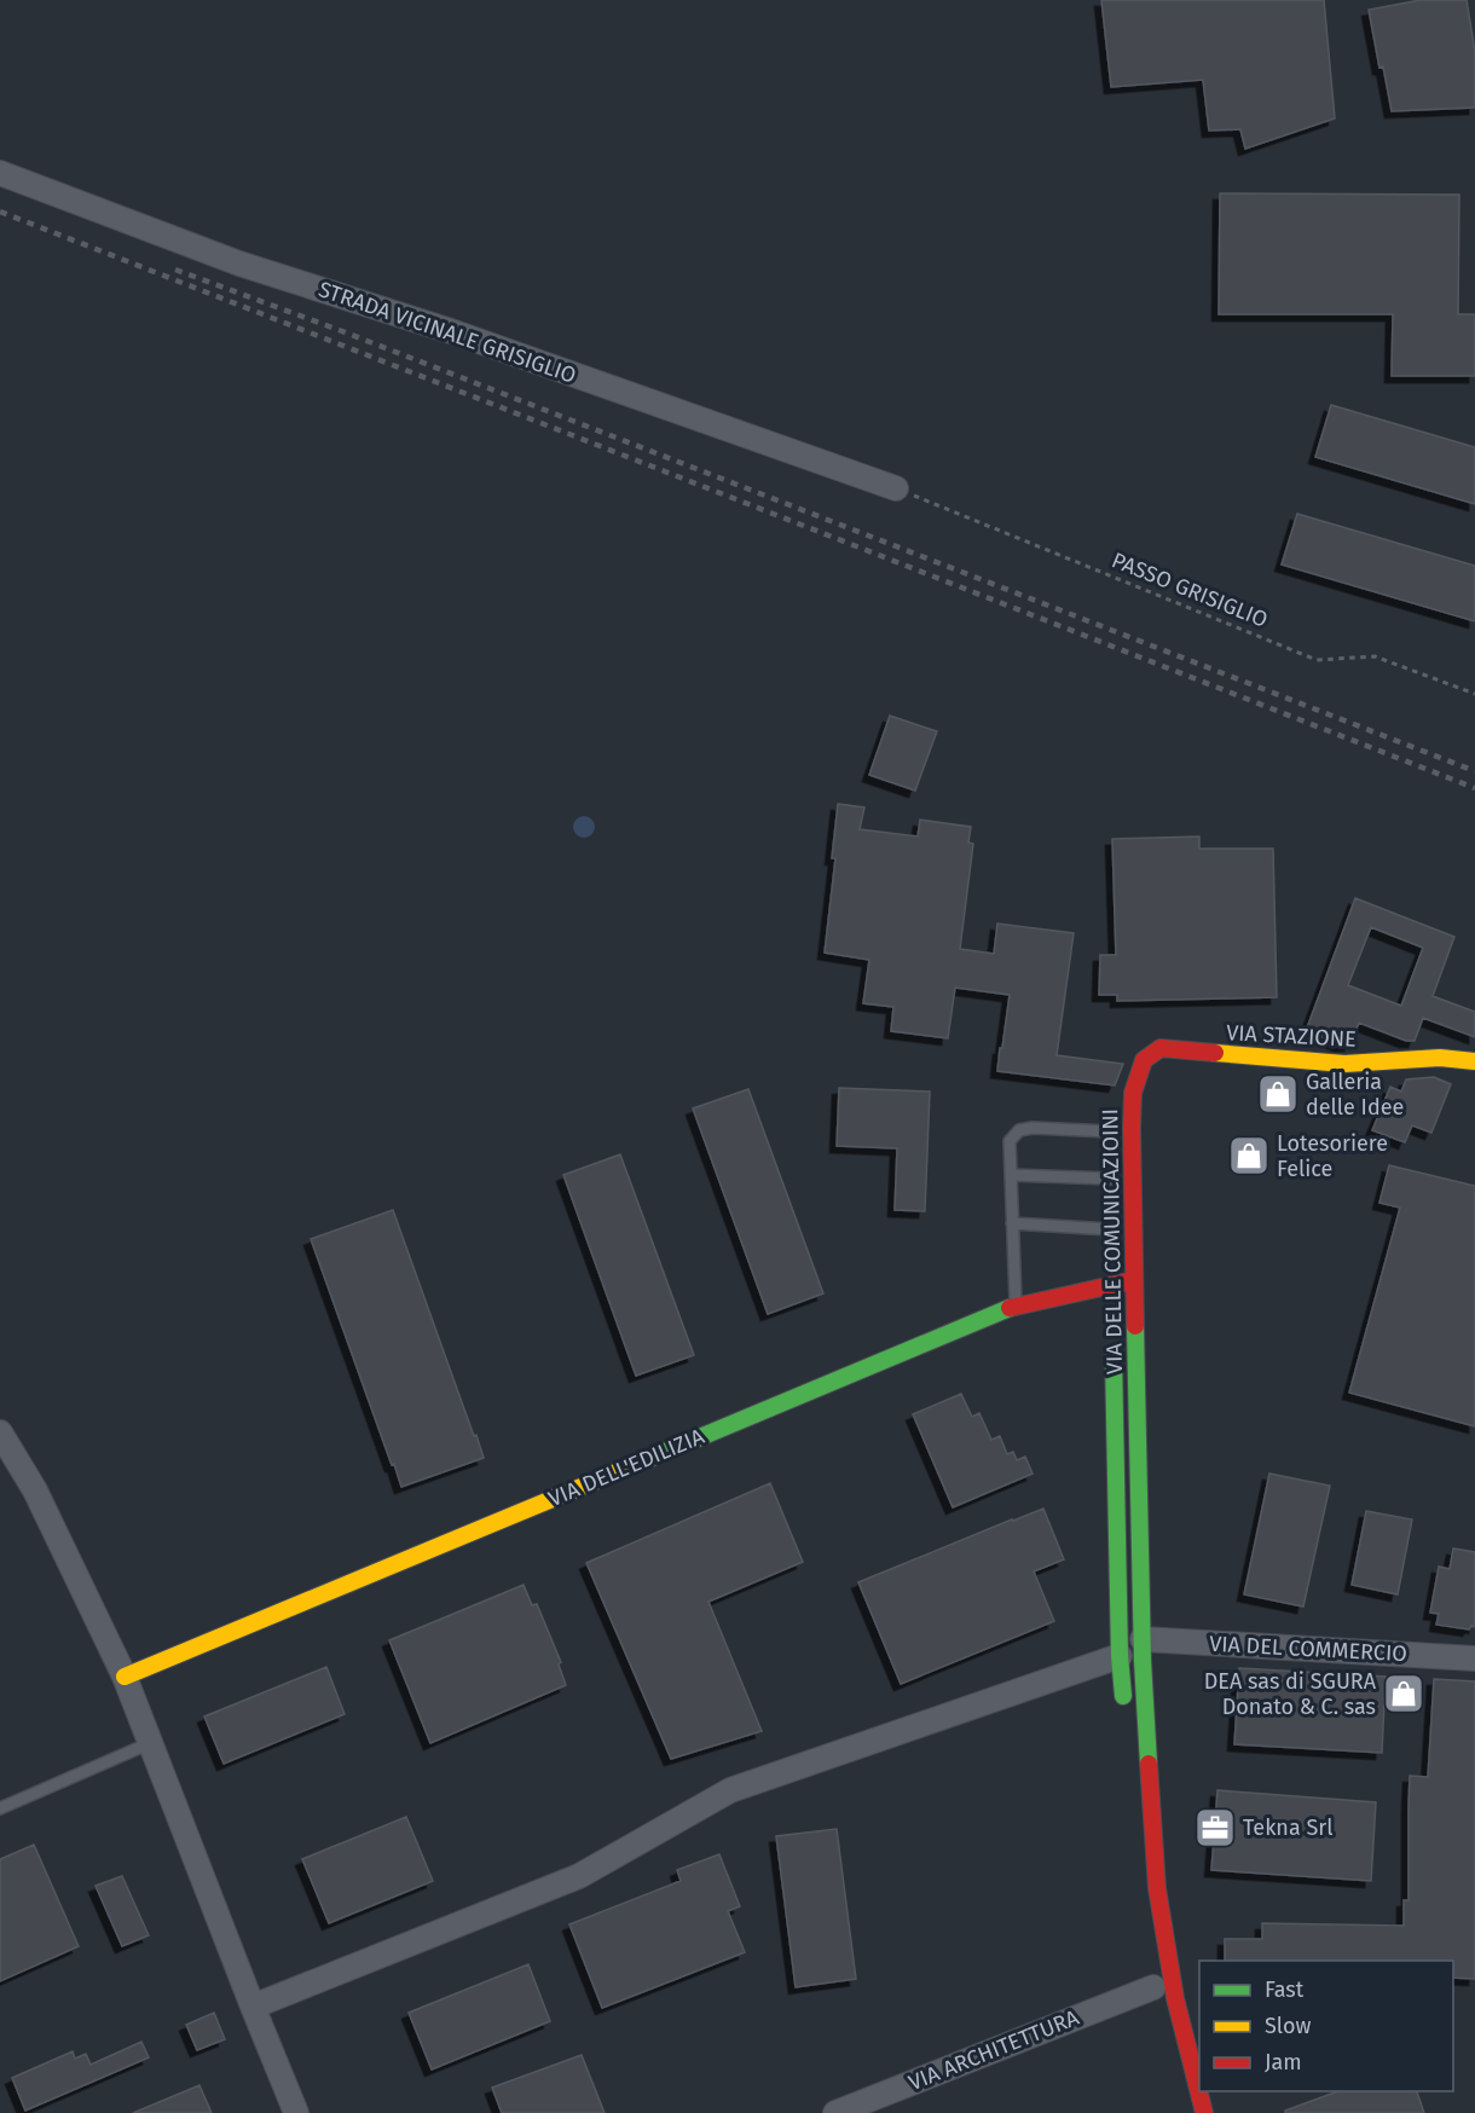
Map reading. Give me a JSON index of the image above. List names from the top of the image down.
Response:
{
  "streets": {
    "street": [
      "STRADA VICINALE GRISIGLIO",
      "VIA STAZIONE",
      "VIA DELLE COMUNICAZIOINI",
      "VIA DELL'EDILIZIA",
      "VIA DEL COMMERCIO",
      "VIA ARCHITETTURA"
    ],
    "path": ["PASSO GRISIGLIO"]
  },
  "crossings": [
    ["STRADA VICINALE GRISIGLIO", "PASSO GRISIGLIO"],
    ["VIA STAZIONE", "VIA DELLE COMUNICAZIOINI"],
    ["VIA DELLE COMUNICAZIOINI", "VIA DELL'EDILIZIA"],
    ["VIA DELLE COMUNICAZIOINI", "VIA DEL COMMERCIO"]
  ],
  "places": {
    "shop": ["Galleria delle Idee", "Lotesoriere Felice", "DEA sas di SGURA Donato & C. sas"],
    "office": ["Tekna Srl"]
  },
  "legend": ["Fast", "Slow", "Jam"]
}
